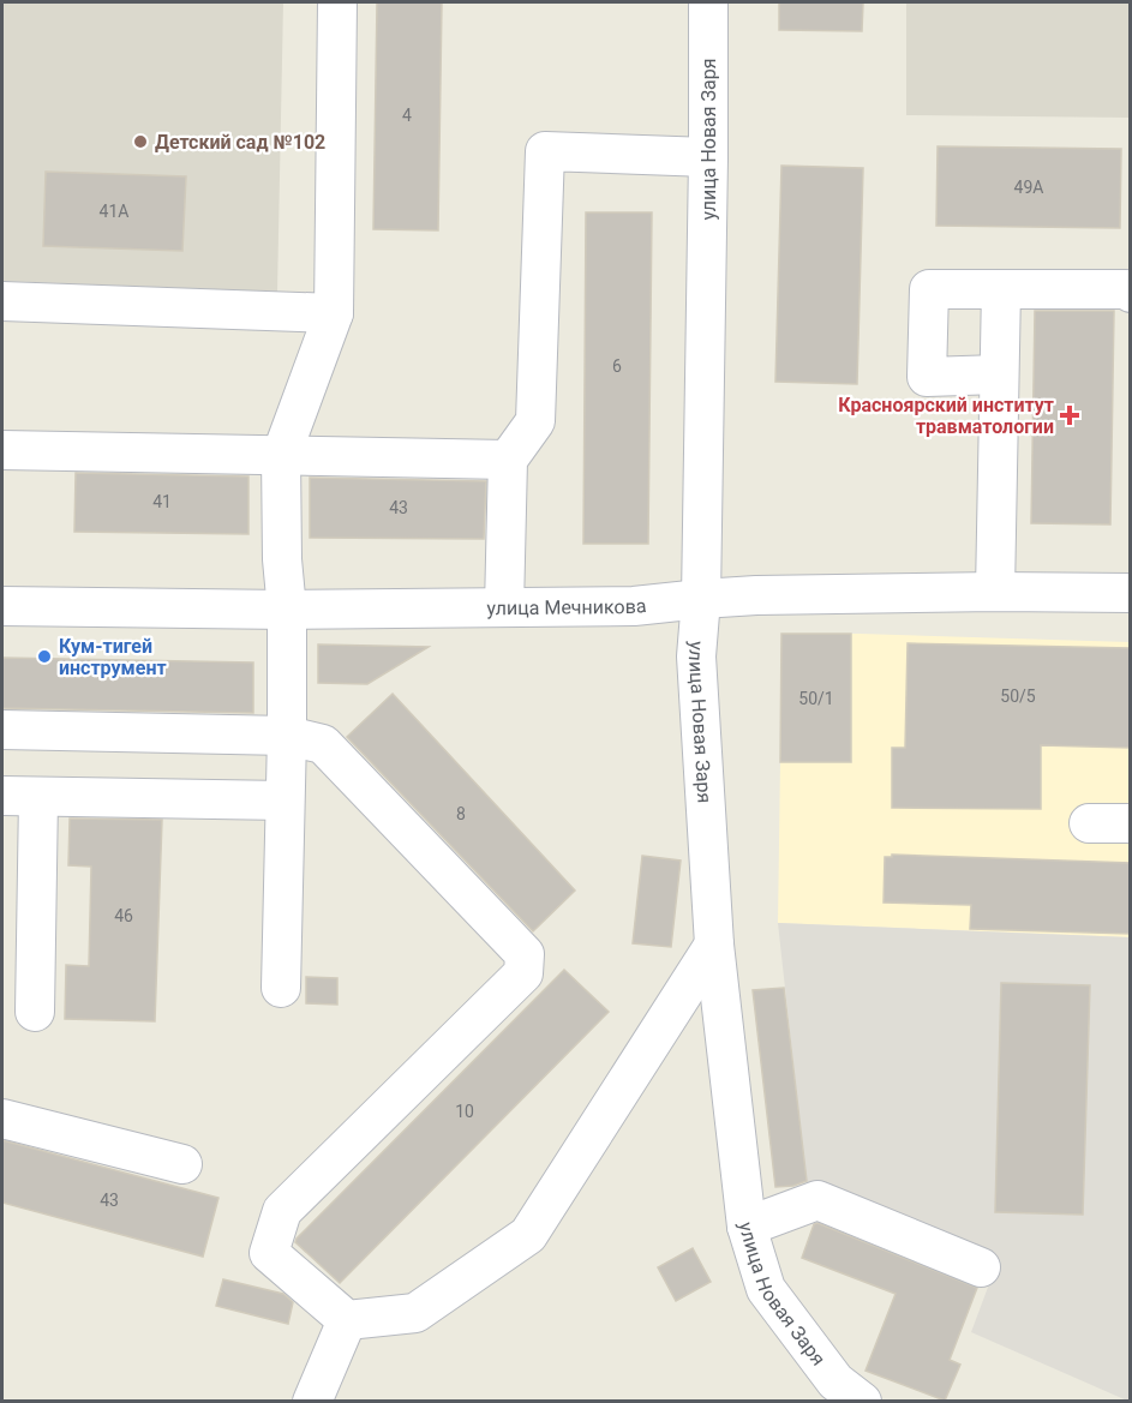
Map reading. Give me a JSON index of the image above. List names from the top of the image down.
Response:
{
  "streets": {
    "street": ["улица Новая Заря", "улица Мечникова"]
  },
  "crossings": [
    ["улица Новая Заря", "улица Мечникова"]
  ],
  "places": {
    "other": ["Детский сад №102", "Кум-тигей инструмент"],
    "health": ["Красноярский институт травматологии"]
  },
  "house_numbers": [
    "4",
    "49А",
    "41А",
    "6",
    "41",
    "43",
    "50/5",
    "50/1",
    "8",
    "46",
    "10",
    "43"
  ]
}
